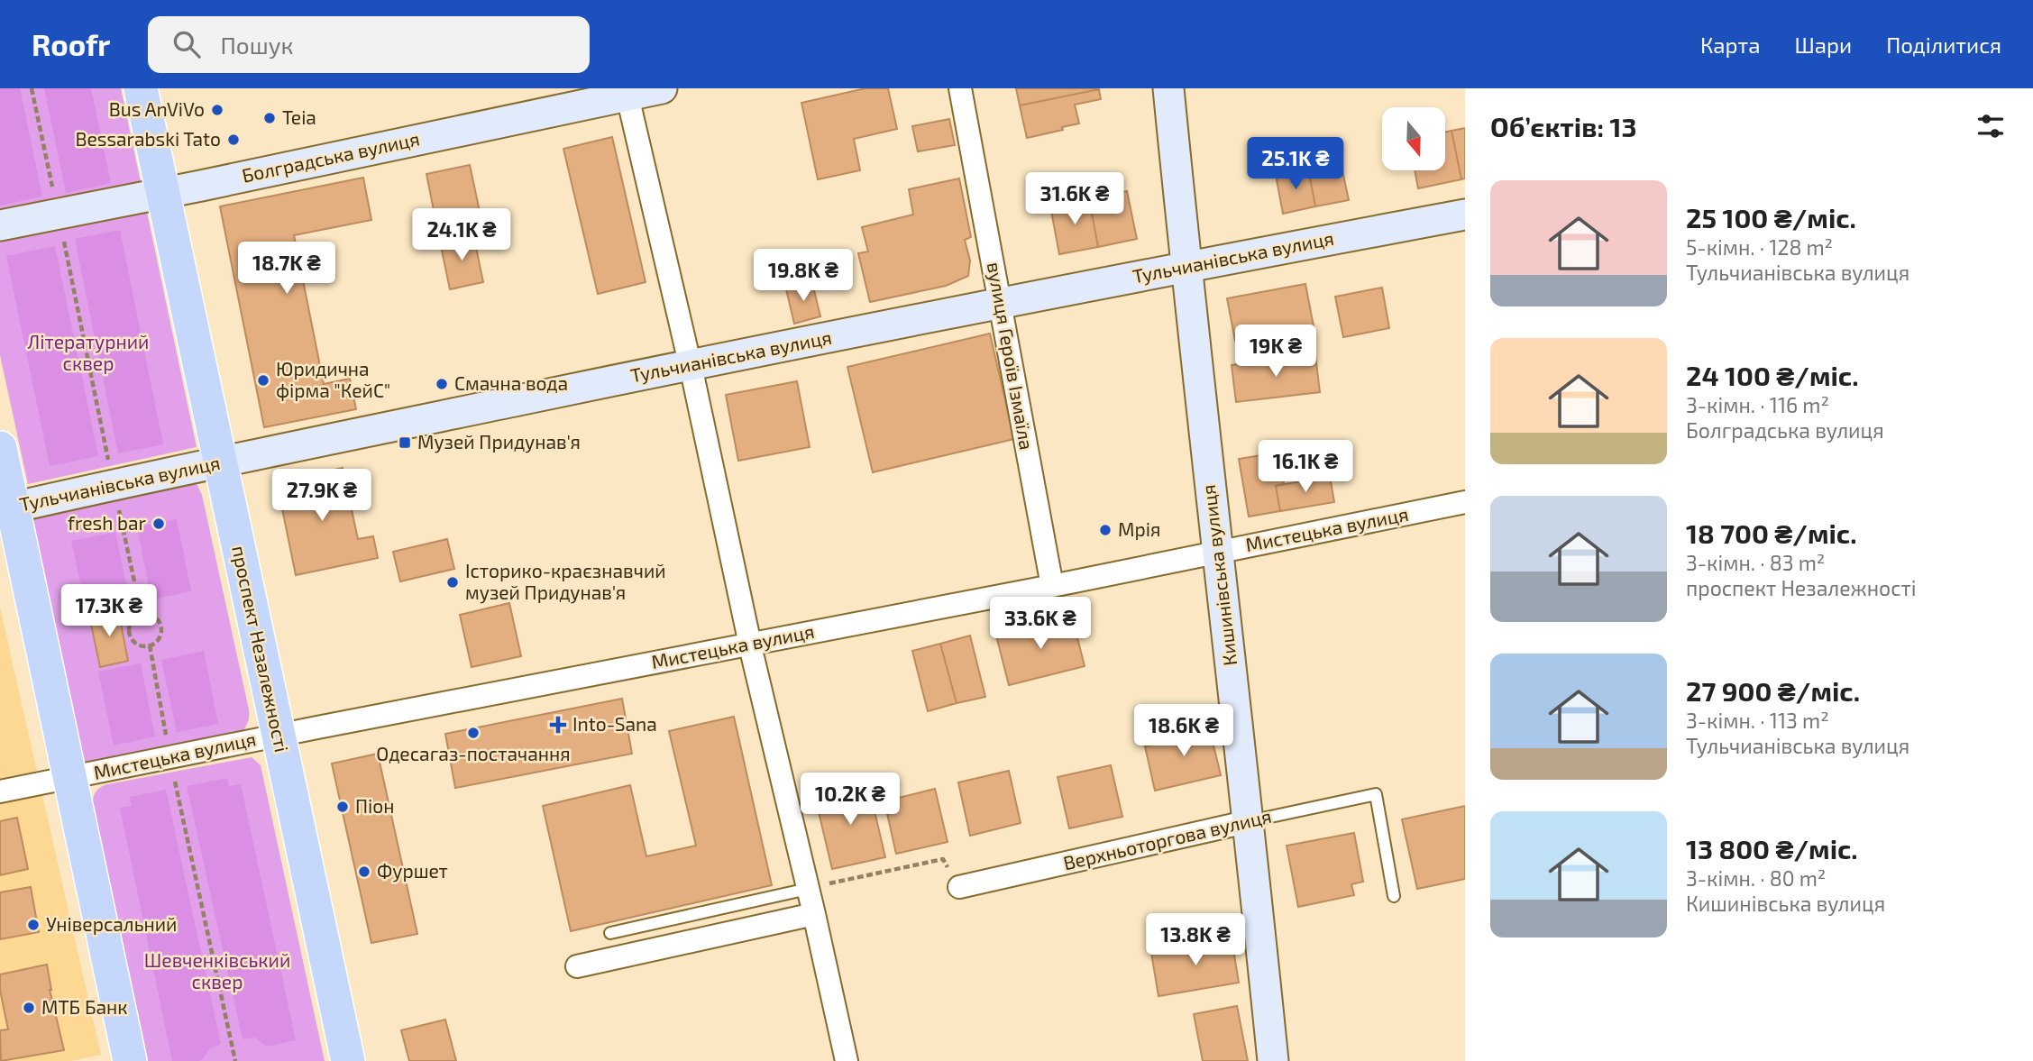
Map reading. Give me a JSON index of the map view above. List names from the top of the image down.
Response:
{
  "streets": {
    "main road": [
      "Болградська вулиця",
      "Тульчианівська вулиця",
      "Кишинівська вулиця",
      "проспект Незалежності"
    ],
    "street": ["вулиця Героїв Ізмаїла", "Мистецька вулиця", "Верхньоторгова вулиця"]
  },
  "crossings": [
    ["Болградська вулиця", "проспект Незалежності"],
    ["Тульчианівська вулиця", "вулиця Героїв Ізмаїла"],
    ["Тульчианівська вулиця", "Кишинівська вулиця"],
    ["Тульчианівська вулиця", "проспект Незалежності"],
    ["вулиця Героїв Ізмаїла", "Мистецька вулиця"],
    ["Мистецька вулиця", "Кишинівська вулиця"],
    ["Мистецька вулиця", "проспект Незалежності"],
    ["Кишинівська вулиця", "Верхньоторгова вулиця"]
  ],
  "parks": ["Літературний сквер", "Шевченківський сквер"],
  "places": {
    "other": [
      "Bus AnViVo",
      "Teia",
      "Bessarabski Tato",
      "Юридична фірма \"КейС\"",
      "Смачна вода",
      "fresh bar",
      "Мрія",
      "Історико-краєзнавчий музей Придунав'я",
      "Одесагаз-постачання",
      "Піон",
      "Фуршет",
      "Універсальний",
      "МТБ Банк"
    ],
    "transit": ["Музей Придунав'я"],
    "health": ["Into-Sana"]
  },
  "north": "bottom",
  "page": {
    "header": "Roofr",
    "search": "Пошук",
    "nav": ["Карта", "Шари", "Поділитися"],
    "heading": "Об’єктів: 13",
    "price": [
      "25.1K ₴",
      "31.6K ₴",
      "24.1K ₴",
      "18.7K ₴",
      "19.8K ₴",
      "19K ₴",
      "16.1K ₴",
      "27.9K ₴",
      "17.3K ₴",
      "33.6K ₴",
      "18.6K ₴",
      "10.2K ₴",
      "13.8K ₴"
    ],
    "list": [
      {
        "name": "25 100 ₴/міс.",
        "note": "5-кімн. · 128 m² · Тульчианівська вулиця"
      },
      {
        "name": "24 100 ₴/міс.",
        "note": "3-кімн. · 116 m² · Болградська вулиця"
      },
      {
        "name": "18 700 ₴/міс.",
        "note": "3-кімн. · 83 m² · проспект Незалежності"
      },
      {
        "name": "27 900 ₴/міс.",
        "note": "3-кімн. · 113 m² · Тульчианівська вулиця"
      },
      {
        "name": "13 800 ₴/міс.",
        "note": "3-кімн. · 80 m² · Кишинівська вулиця"
      }
    ]
  }
}
